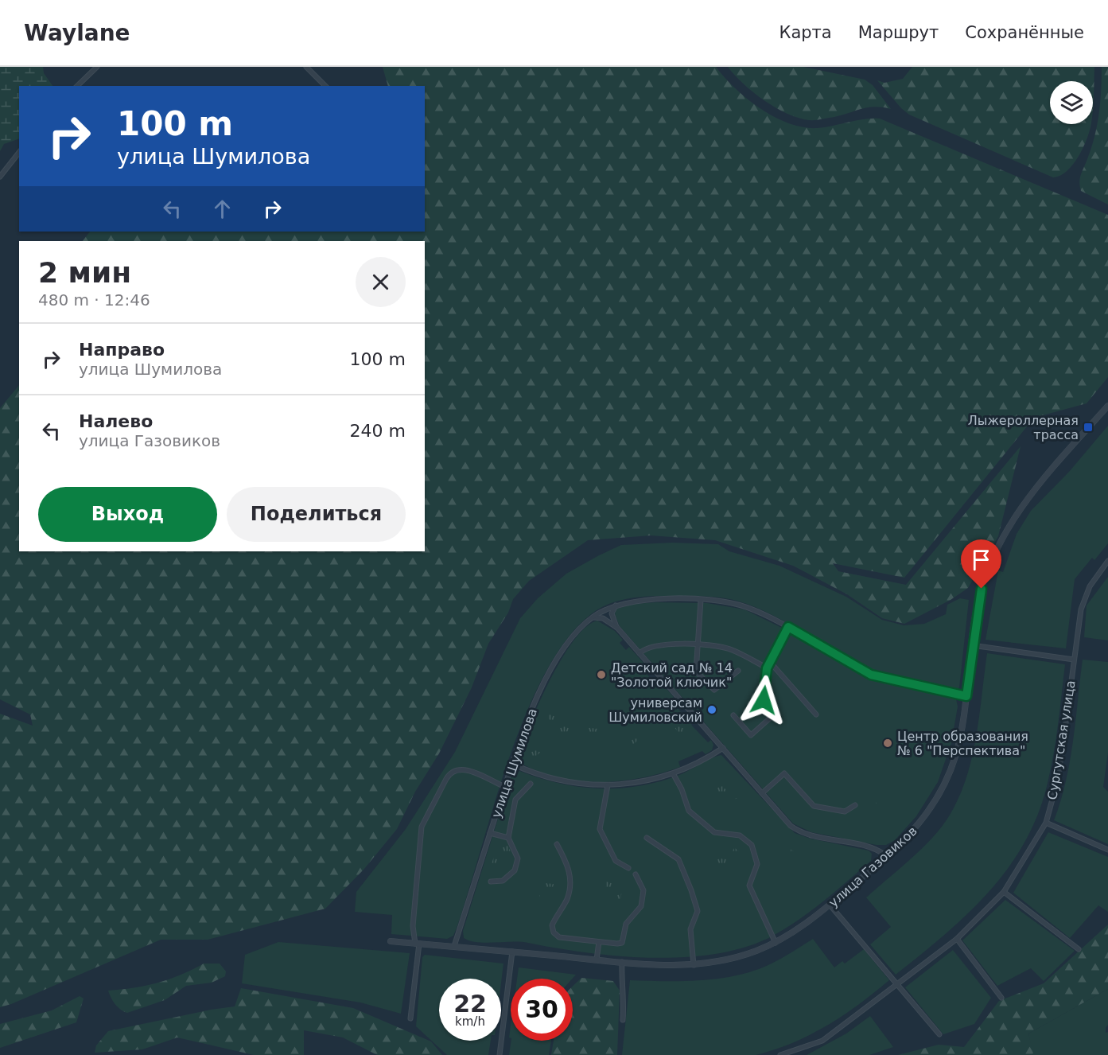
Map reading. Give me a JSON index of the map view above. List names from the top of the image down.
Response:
{
  "streets": {
    "street": ["Сургутская улица", "улица Шумилова", "улица Газовиков"]
  },
  "crossings": [
    ["улица Шумилова", "улица Газовиков"]
  ],
  "places": {
    "transit": ["Лыжероллерная трасса"],
    "other": ["Детский сад № 14 \"Золотой ключик\"", "универсам Шумиловский", "Центр образования № 6 \"Перспектива\""]
  },
  "page": {
    "header": "Waylane",
    "nav": ["Карта", "Маршрут", "Сохранённые"],
    "turn": ["100 m", "улица Шумилова"],
    "heading": ["2 мин", "480 m · 12:46"],
    "list": [
      {
        "name": "Направо",
        "note": "улица Шумилова",
        "value": "100 m"
      },
      {
        "name": "Налево",
        "note": "улица Газовиков",
        "value": "240 m"
      }
    ],
    "buttons": ["Выход", "Поделиться"],
    "speed": "22 km/h",
    "limit": "30"
  }
}
